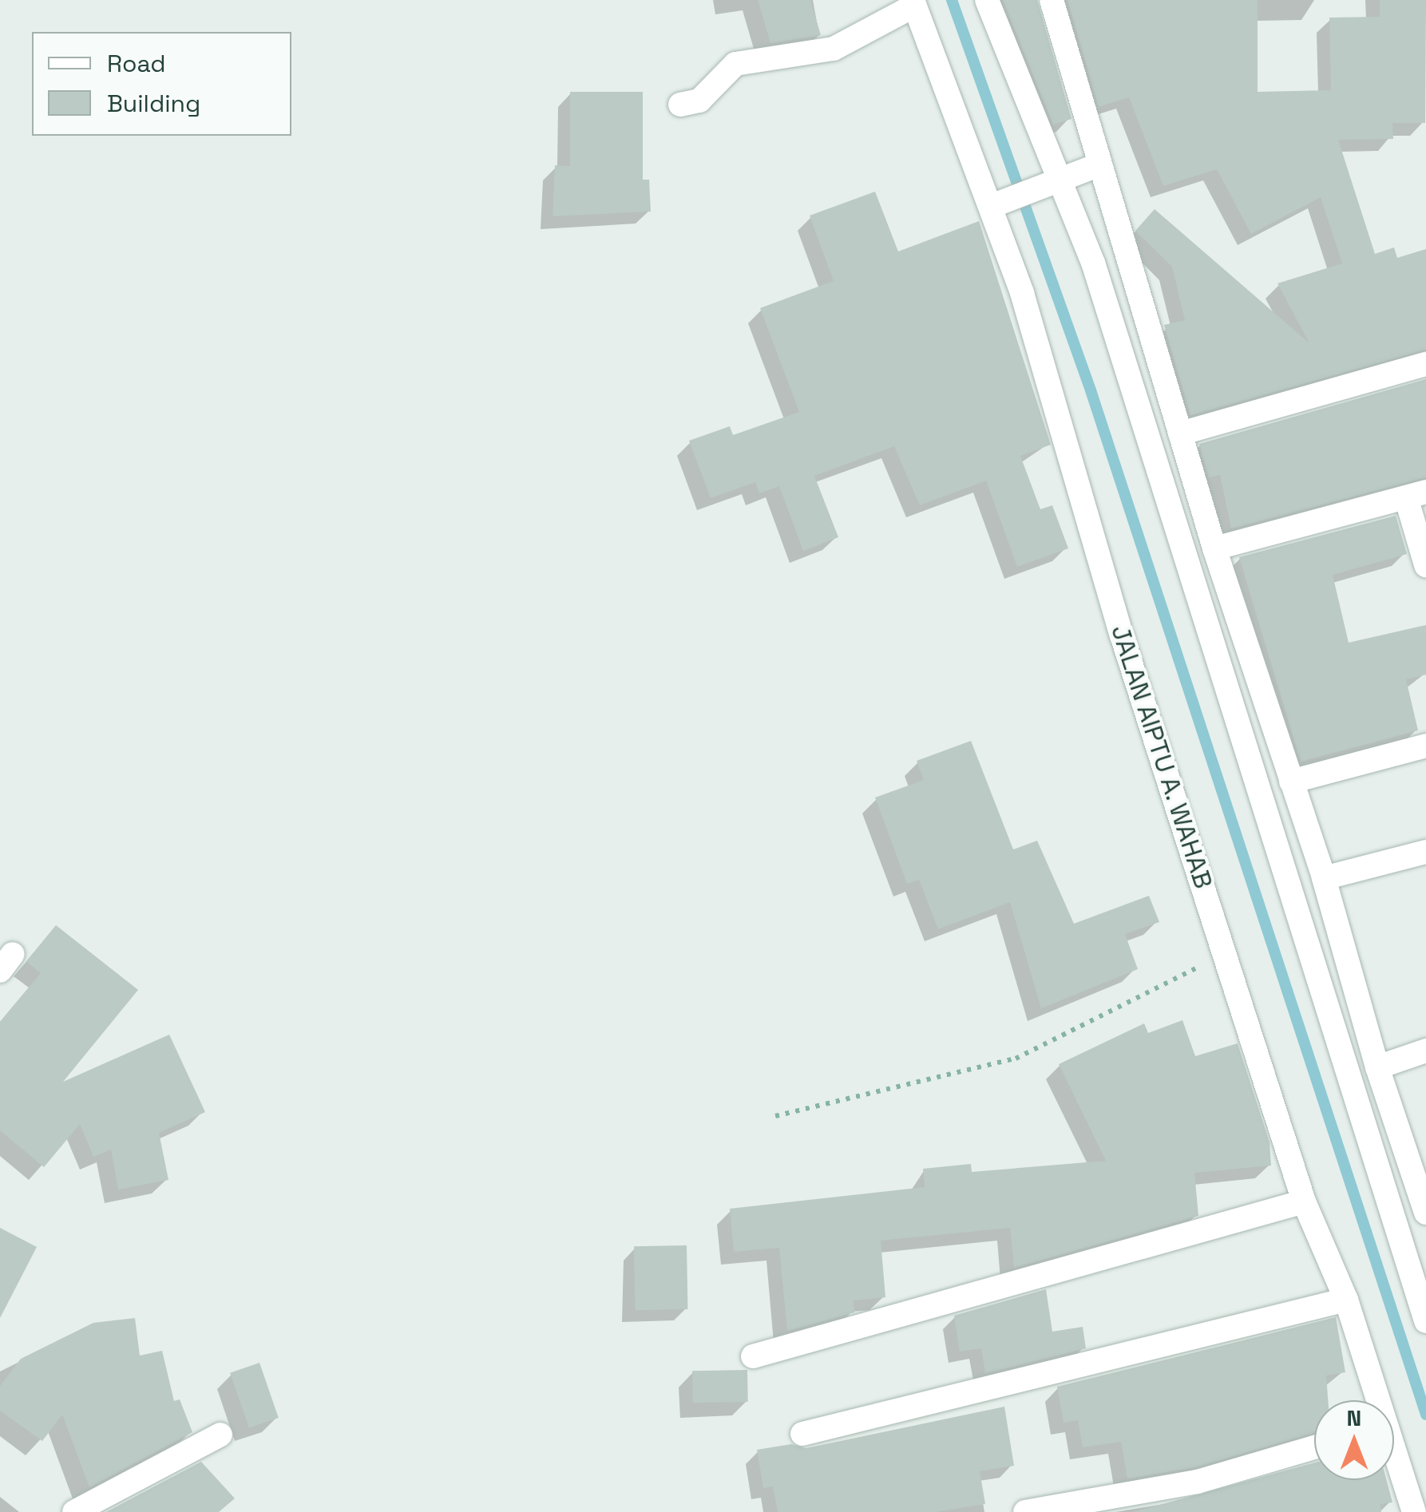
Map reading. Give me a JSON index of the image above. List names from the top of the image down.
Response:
{
  "streets": {
    "street": ["JALAN AIPTU A. WAHAB"]
  },
  "legend": ["Road", "Building"],
  "north": "top"
}
